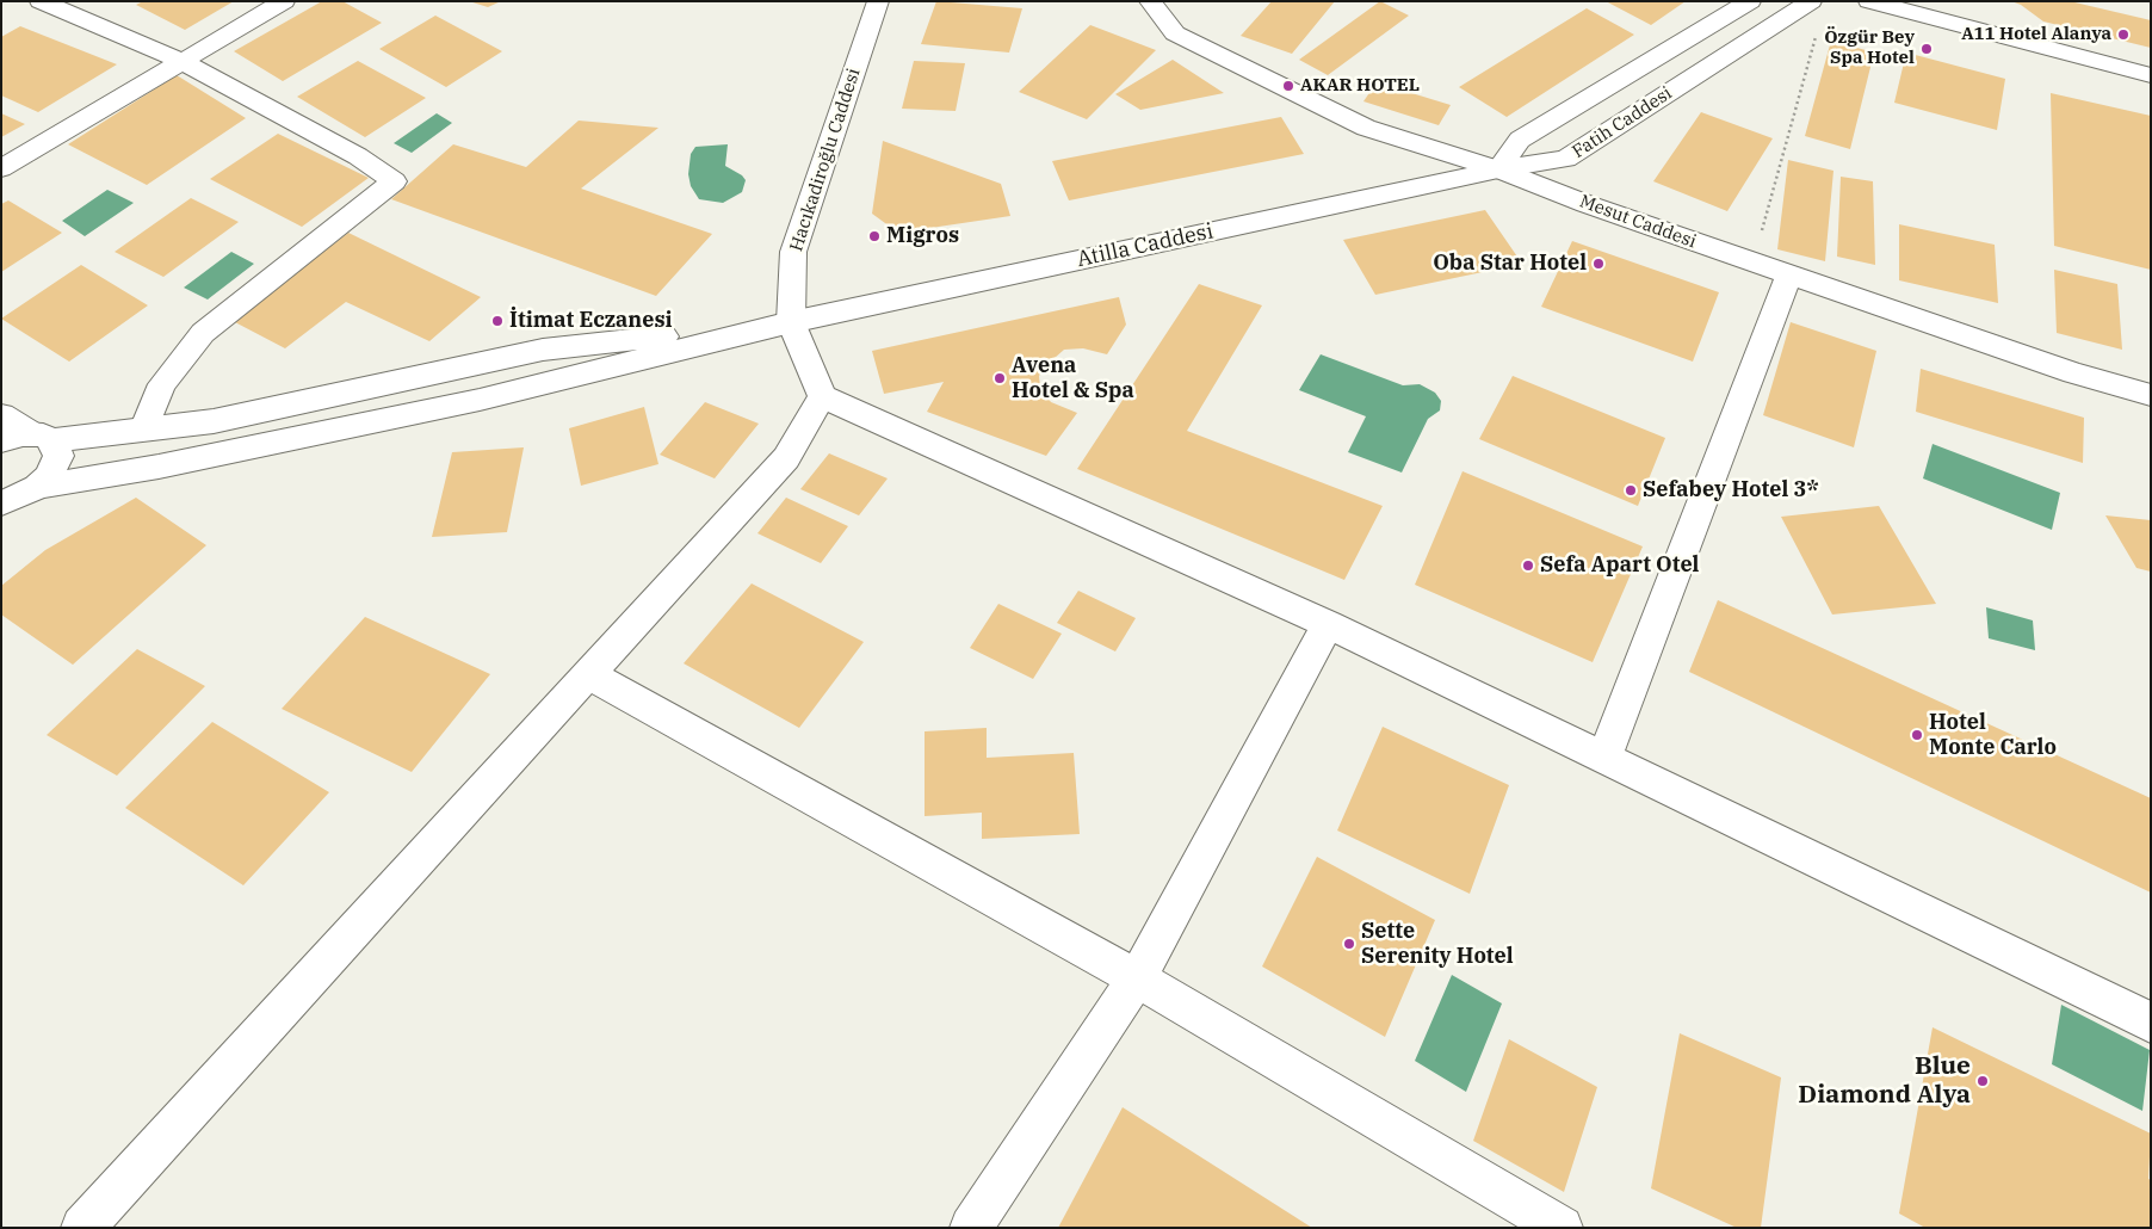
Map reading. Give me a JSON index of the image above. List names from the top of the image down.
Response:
{
  "streets": {
    "street": [
      "Fatih Caddesi",
      "Hacıkadiroğlu Caddesi",
      "Mesut Caddesi",
      "Atilla Caddesi"
    ]
  },
  "crossings": [
    ["Fatih Caddesi", "Mesut Caddesi"],
    ["Fatih Caddesi", "Atilla Caddesi"],
    ["Hacıkadiroğlu Caddesi", "Atilla Caddesi"],
    ["Mesut Caddesi", "Atilla Caddesi"]
  ],
  "places": [
    "A11 Hotel Alanya",
    "Özgür Bey Spa Hotel",
    "AKAR HOTEL",
    "Migros",
    "Oba Star Hotel",
    "İtimat Eczanesi",
    "Avena Hotel & Spa",
    "Sefabey Hotel 3*",
    "Sefa Apart Otel",
    "Hotel Monte Carlo",
    "Sette Serenity Hotel",
    "Blue Diamond Alya"
  ]
}
